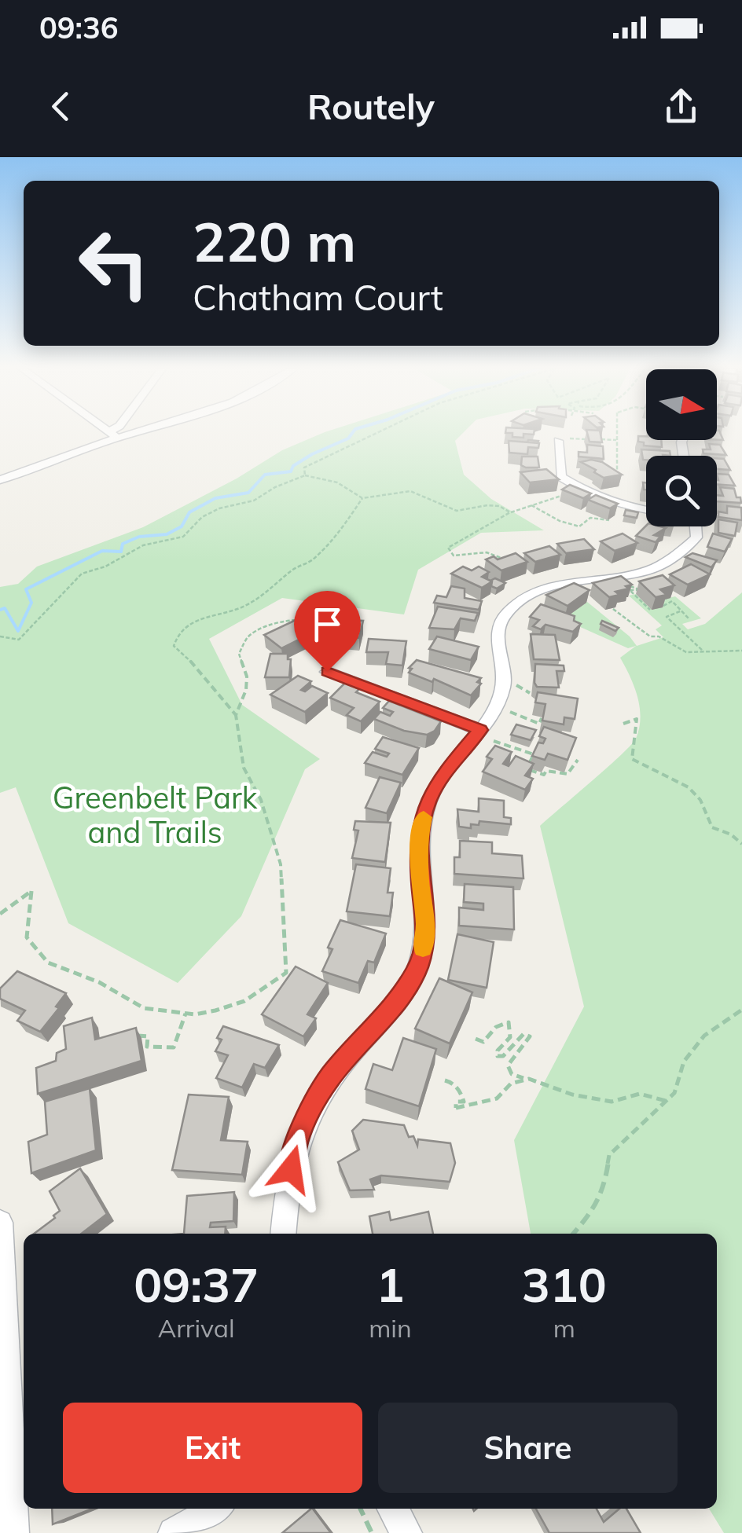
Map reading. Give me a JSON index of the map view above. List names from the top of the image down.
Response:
{
  "parks": ["Greenbelt Park and Trails"],
  "north": "right",
  "page": {
    "status": "09:36",
    "header": "Routely",
    "turn": ["220 m", "Chatham Court"],
    "eta": [
      "09:37",
      "Arrival",
      "1",
      "min",
      "310",
      "m"
    ],
    "buttons": ["Exit", "Share"]
  }
}
